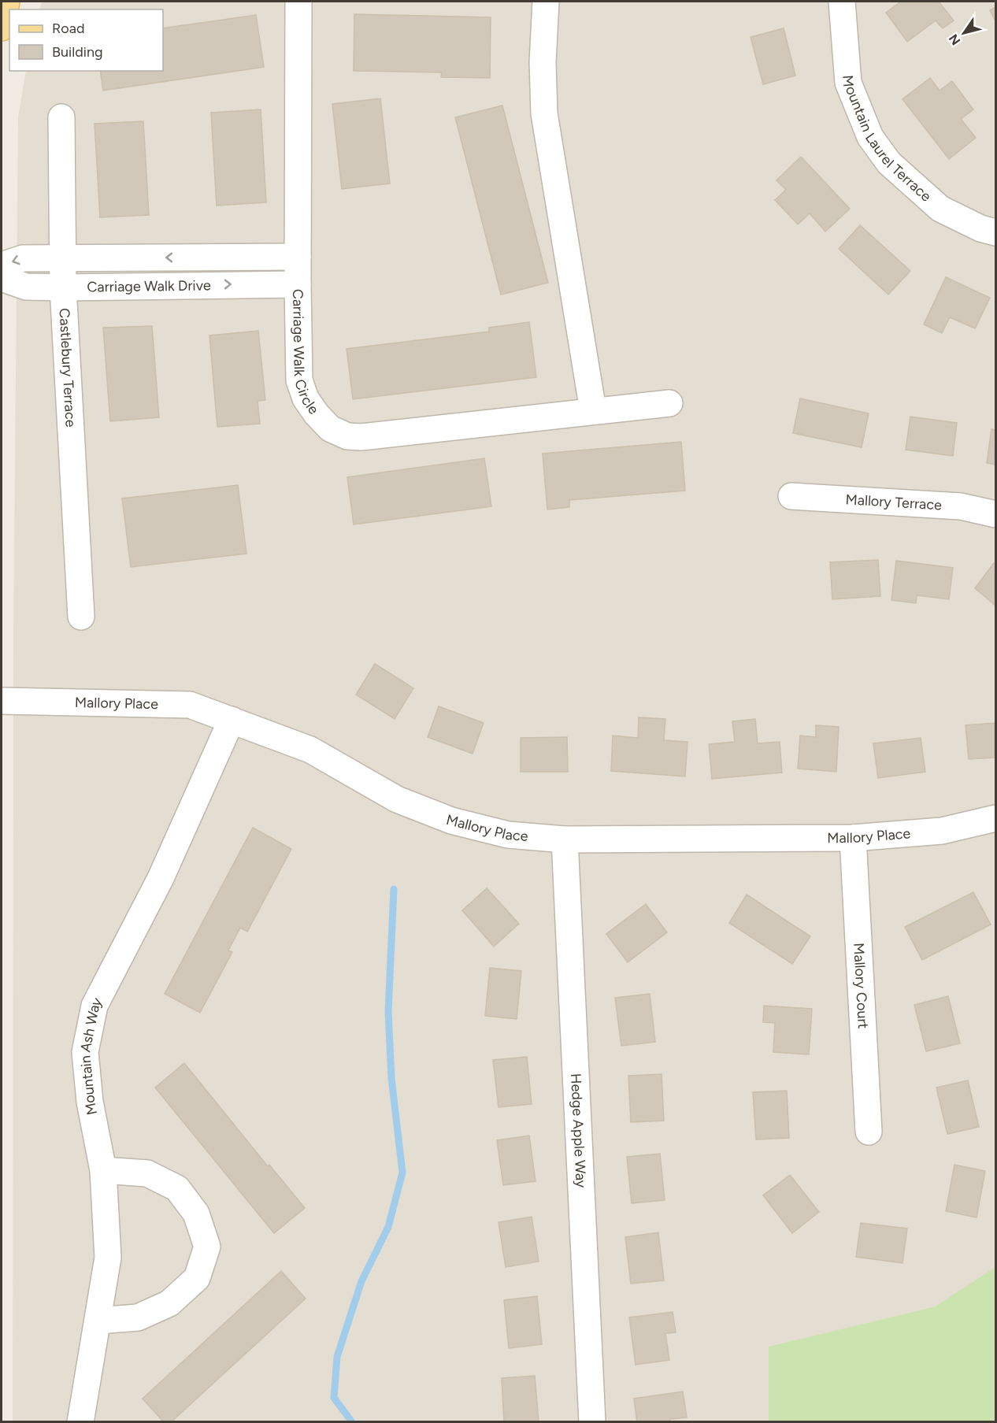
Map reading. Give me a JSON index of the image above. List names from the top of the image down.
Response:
{
  "streets": {
    "street": [
      "Mountain Laurel Terrace",
      "Carriage Walk Drive",
      "Carriage Walk Circle",
      "Castlebury Terrace",
      "Mallory Terrace",
      "Mallory Place",
      "Mallory Court",
      "Mountain Ash Way",
      "Hedge Apple Way"
    ]
  },
  "crossings": [
    ["Carriage Walk Drive", "Carriage Walk Circle"],
    ["Carriage Walk Drive", "Castlebury Terrace"],
    ["Mallory Place", "Mallory Court"],
    ["Mallory Place", "Mountain Ash Way"],
    ["Mallory Place", "Hedge Apple Way"]
  ],
  "legend": ["Road", "Building"],
  "north": "bottom left"
}
